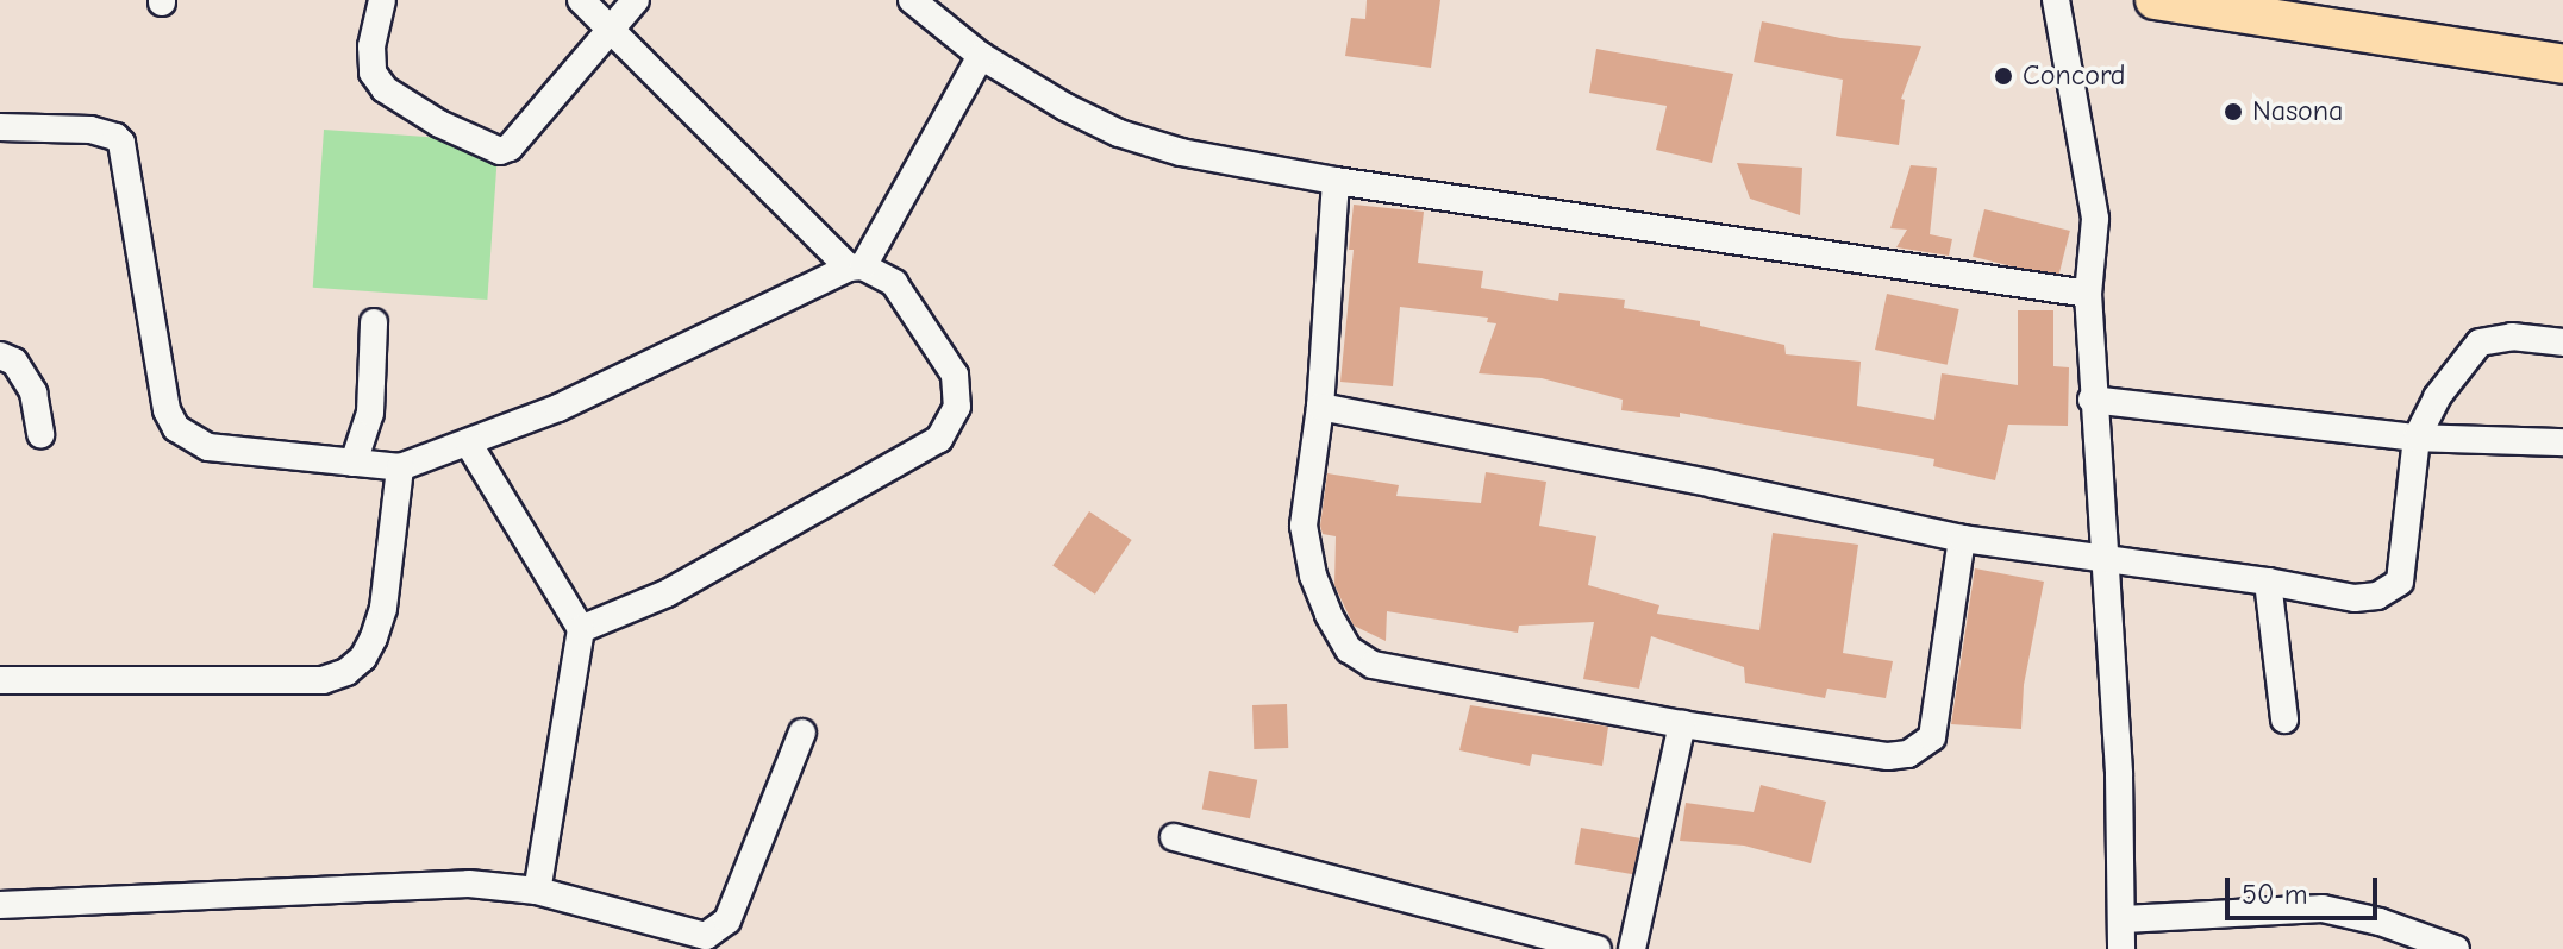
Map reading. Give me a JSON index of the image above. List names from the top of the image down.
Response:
{
  "places": ["Concord", "Nasona"],
  "scale_bar": "50 m"
}
